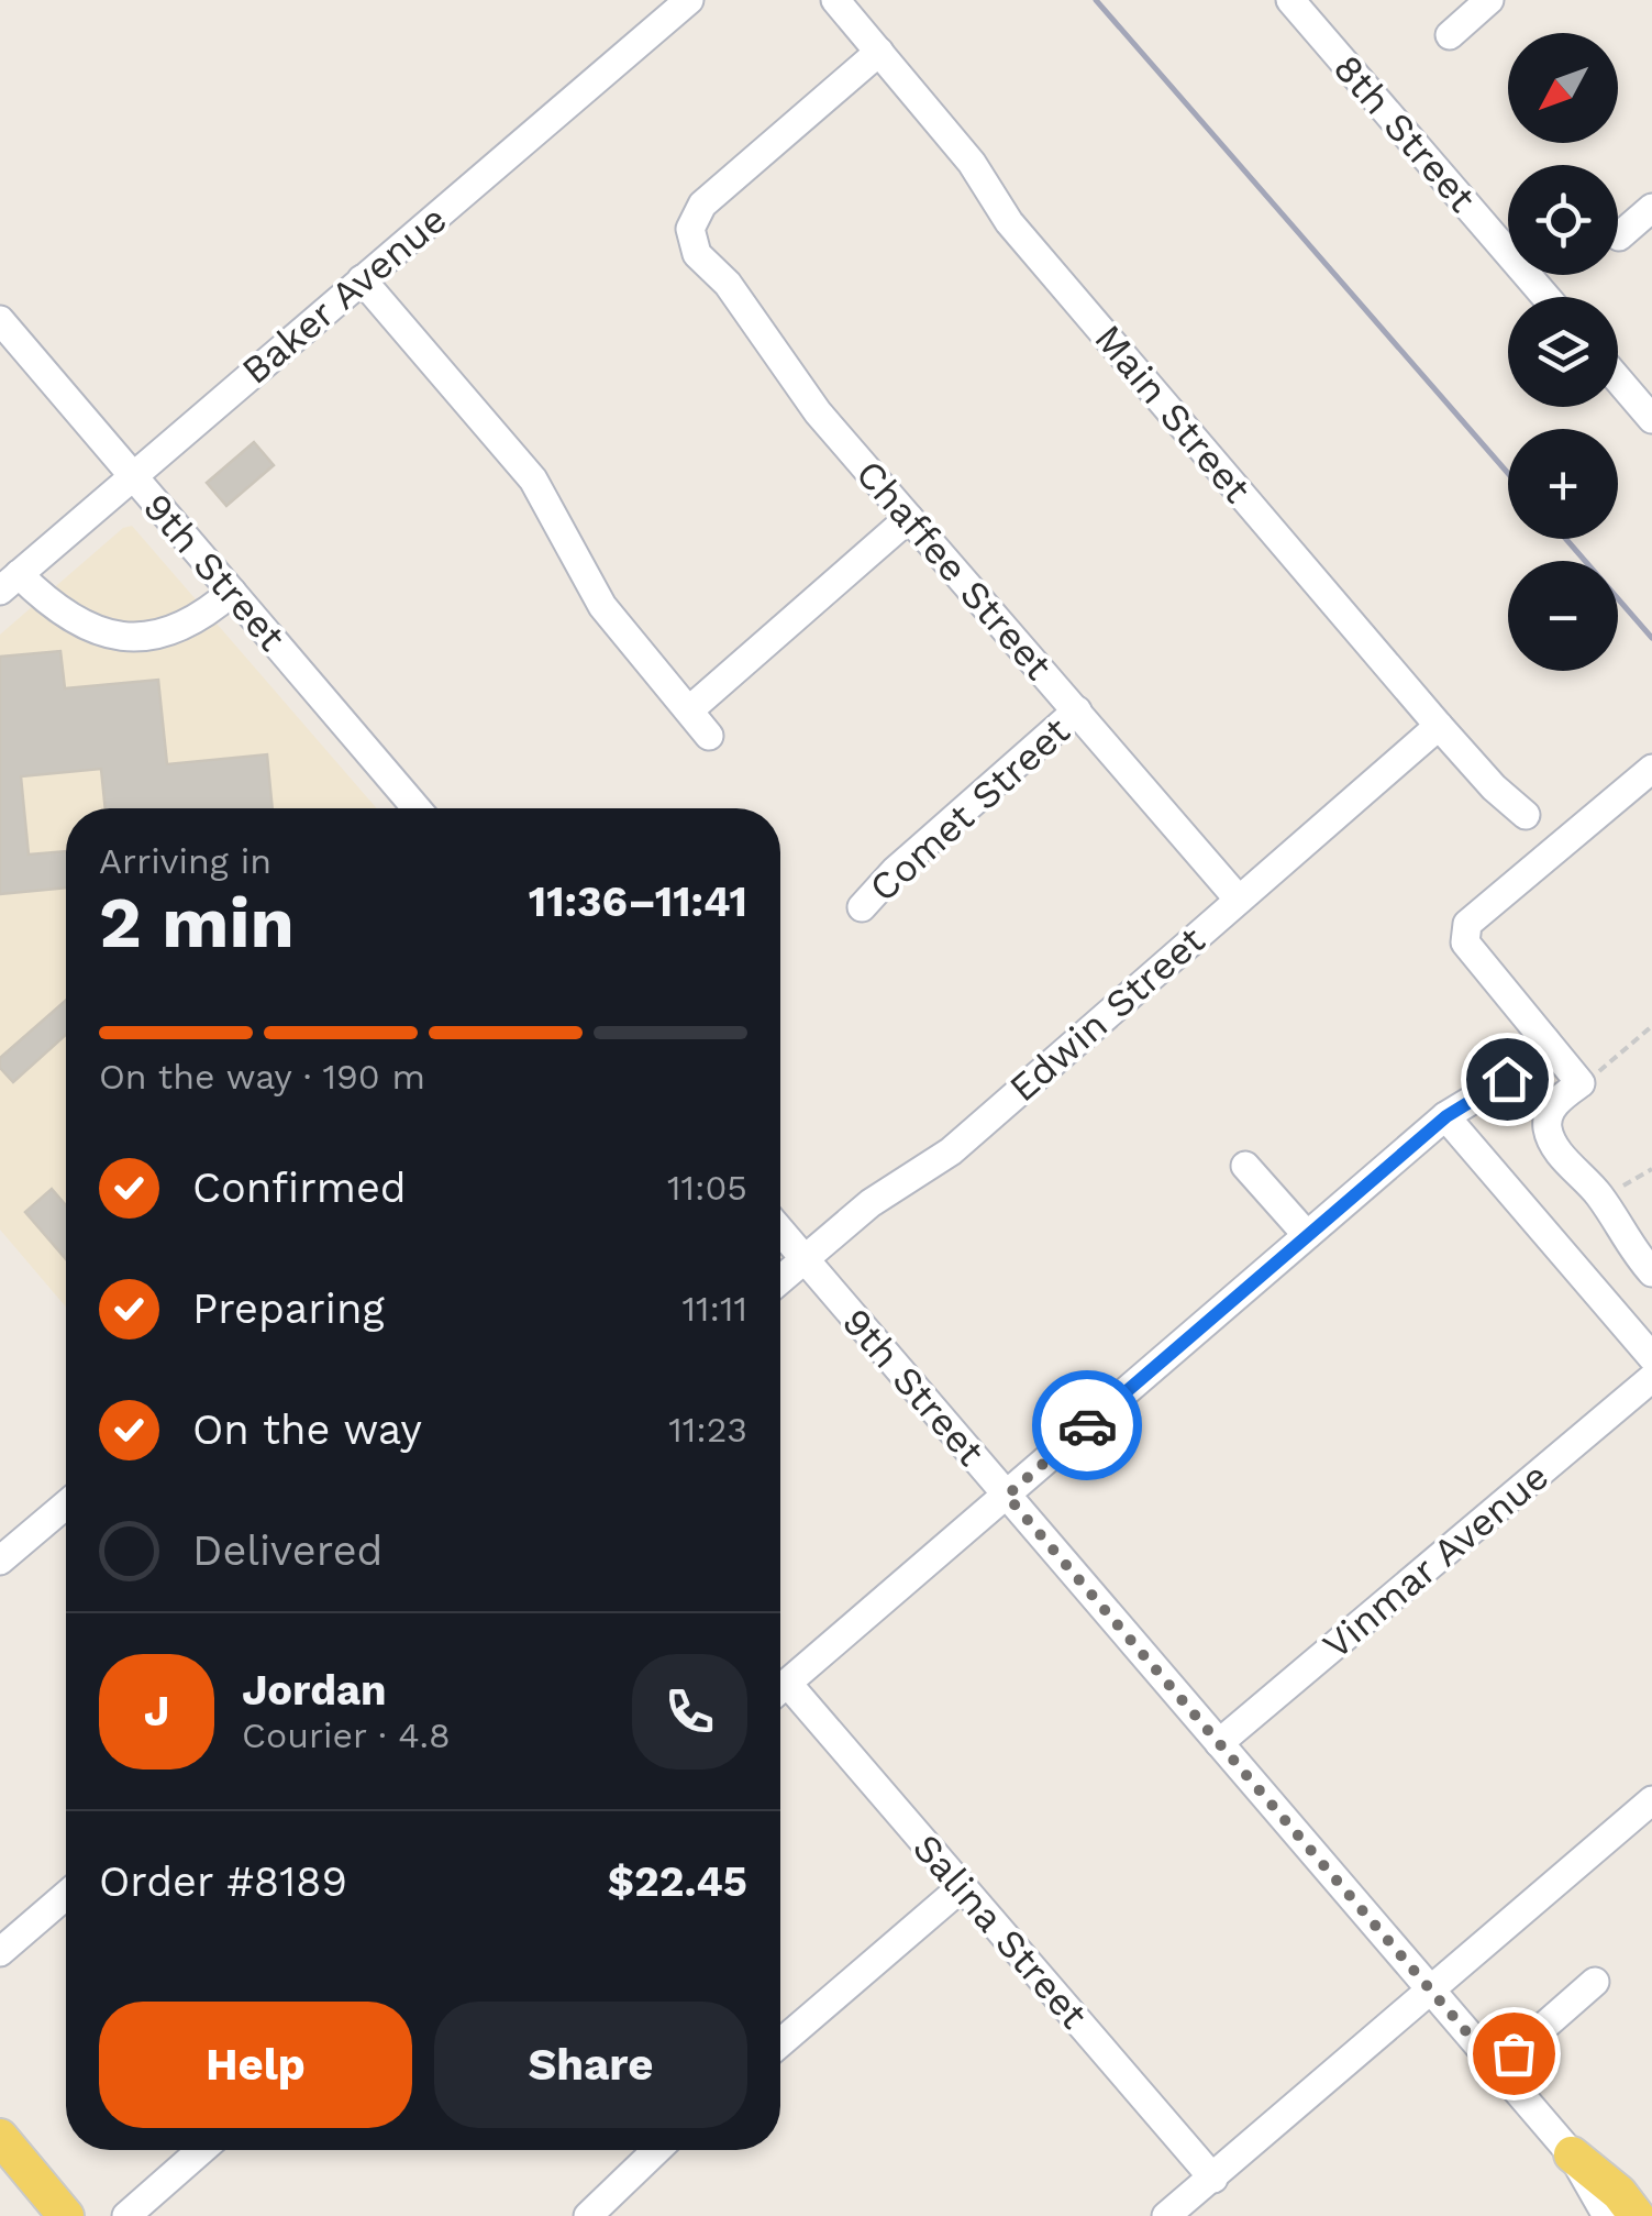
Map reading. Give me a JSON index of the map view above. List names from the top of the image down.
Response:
{
  "streets": {
    "street": [
      "8th Street",
      "Baker Avenue",
      "Main Street",
      "Chaffee Street",
      "9th Street",
      "Comet Street",
      "Edwin Street",
      "Vinmar Avenue",
      "Salina Street"
    ]
  },
  "crossings": [
    ["Baker Avenue", "9th Street"],
    ["Main Street", "Chaffee Street"],
    ["Main Street", "Edwin Street"],
    ["Chaffee Street", "Comet Street"],
    ["Chaffee Street", "Edwin Street"],
    ["9th Street", "Edwin Street"],
    ["9th Street", "Vinmar Avenue"]
  ],
  "north": "bottom left",
  "page": {
    "map_buttons": ["+", "−"],
    "heading": ["2 min", "Arriving in", "11:36–11:41"],
    "panel": [
      "Jordan",
      "Courier · 4.8",
      "Order #8189",
      "$22.45"
    ],
    "bar": "On the way · 190 m",
    "list": [
      ["Confirmed", "11:05"],
      ["Preparing", "11:11"],
      ["On the way", "11:23"],
      "Delivered"
    ],
    "round": "J",
    "buttons": ["Help", "Share"]
  }
}
